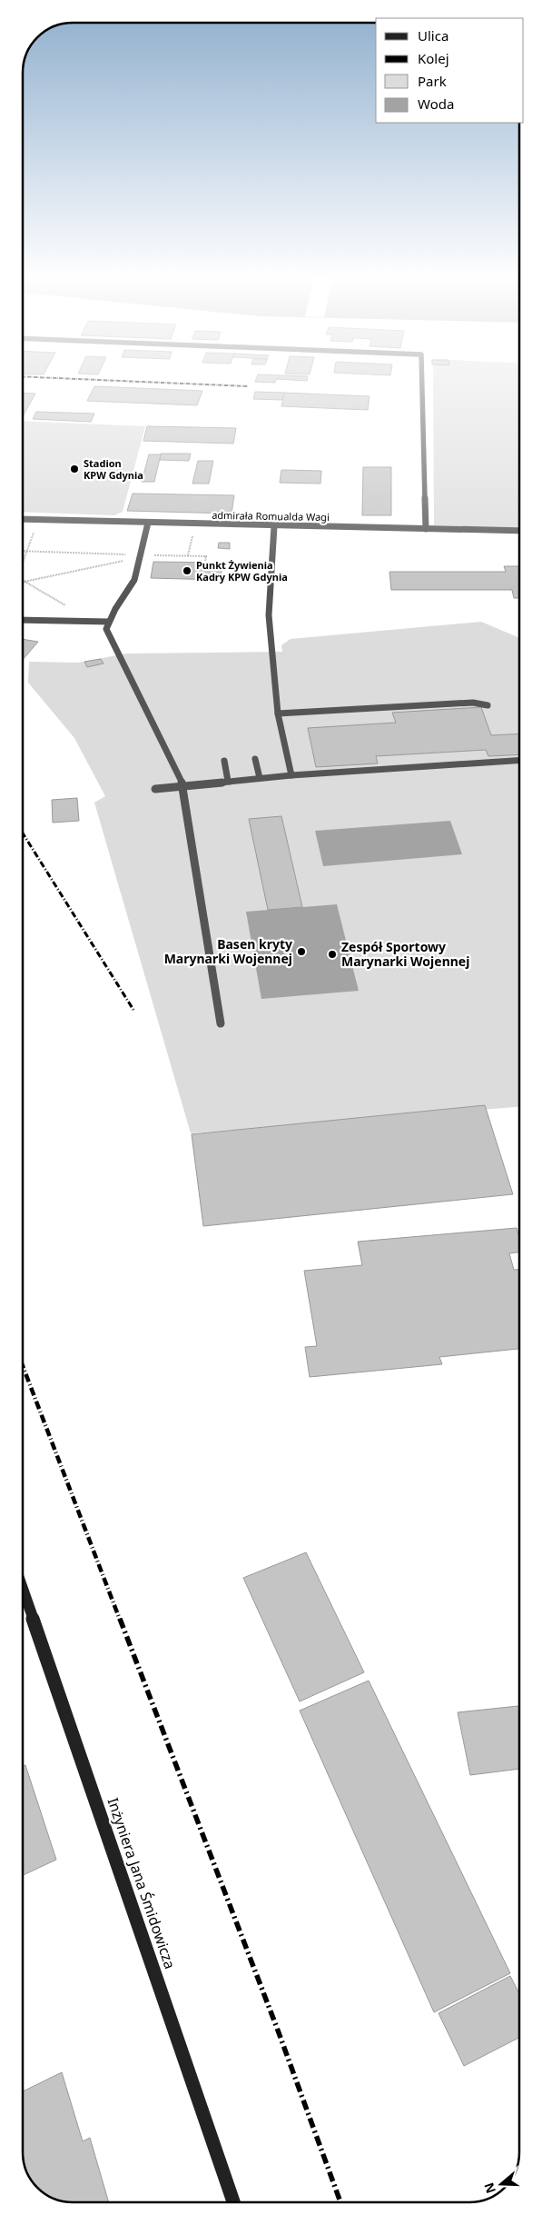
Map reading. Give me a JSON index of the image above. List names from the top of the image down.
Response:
{
  "streets": {
    "street": ["admirała Romualda Wagi", "Inżyniera Jana Śmidowicza"]
  },
  "places": [
    "Stadion KPW Gdynia",
    "Punkt Żywienia Kadry KPW Gdynia",
    "Basen kryty Marynarki Wojennej",
    "Zespół Sportowy Marynarki Wojennej"
  ],
  "legend": [
    "Ulica",
    "Kolej",
    "Park",
    "Woda"
  ],
  "north": "left"
}
